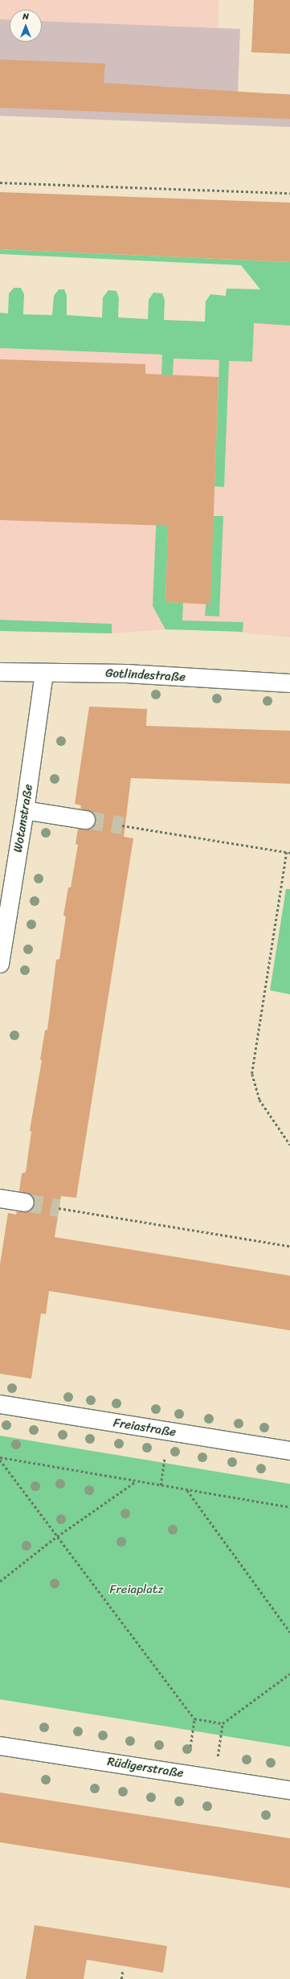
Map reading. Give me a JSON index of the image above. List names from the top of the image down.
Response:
{
  "streets": {
    "street": [
      "Gotlindestraße",
      "Wotanstraße",
      "Freiastraße",
      "Rüdigerstraße"
    ]
  },
  "crossings": [
    ["Gotlindestraße", "Wotanstraße"]
  ],
  "parks": ["Freiaplatz"],
  "north": "top"
}
